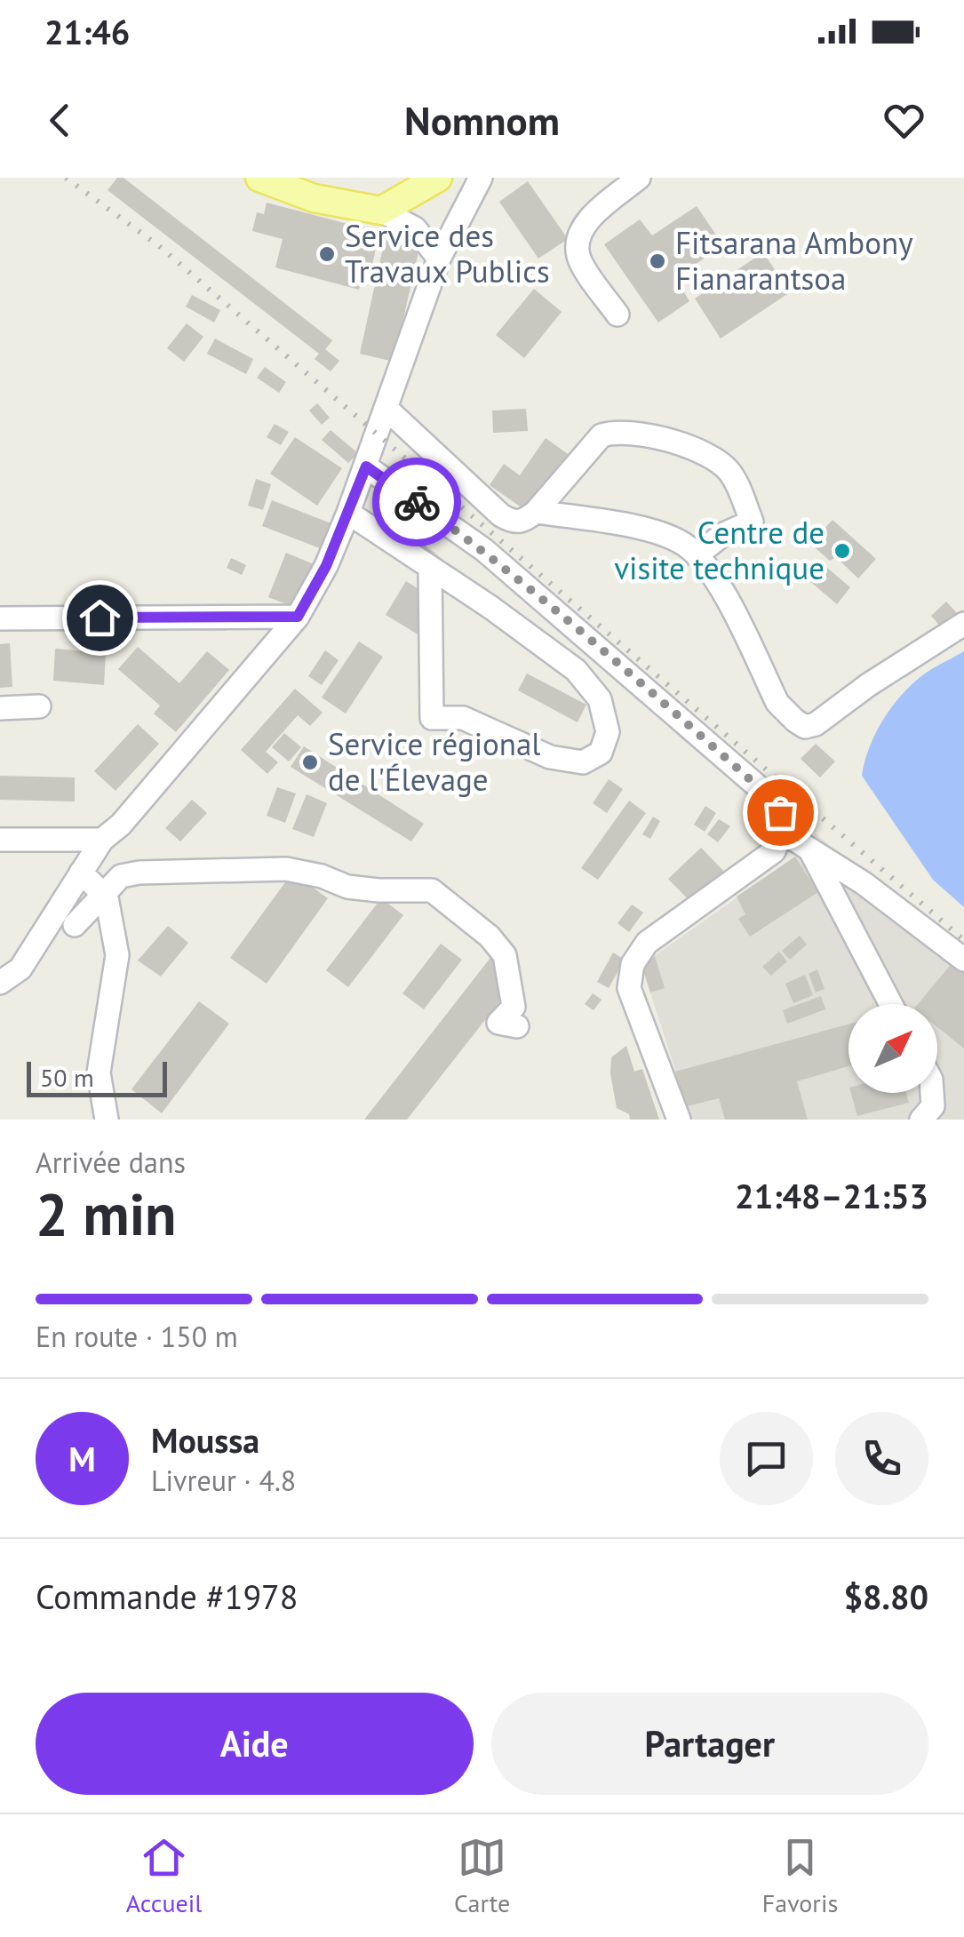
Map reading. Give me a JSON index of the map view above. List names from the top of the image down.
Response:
{
  "places": [
    "Service des Travaux Publics",
    "Fitsarana Ambony Fianarantsoa",
    "Centre de visite technique",
    "Service régional de l'Élevage"
  ],
  "scale_bar": "50 m",
  "north": "top right",
  "page": {
    "status": "21:46",
    "header": "Nomnom",
    "scale": "50 m",
    "heading": ["2 min", "Arrivée dans", "21:48–21:53"],
    "panel": [
      "Moussa",
      "Livreur · 4.8",
      "Commande #1978",
      "$8.80"
    ],
    "bar": "En route · 150 m",
    "round": "M",
    "buttons": ["Aide", "Partager"],
    "tabs": ["Accueil", "Carte", "Favoris"]
  }
}
